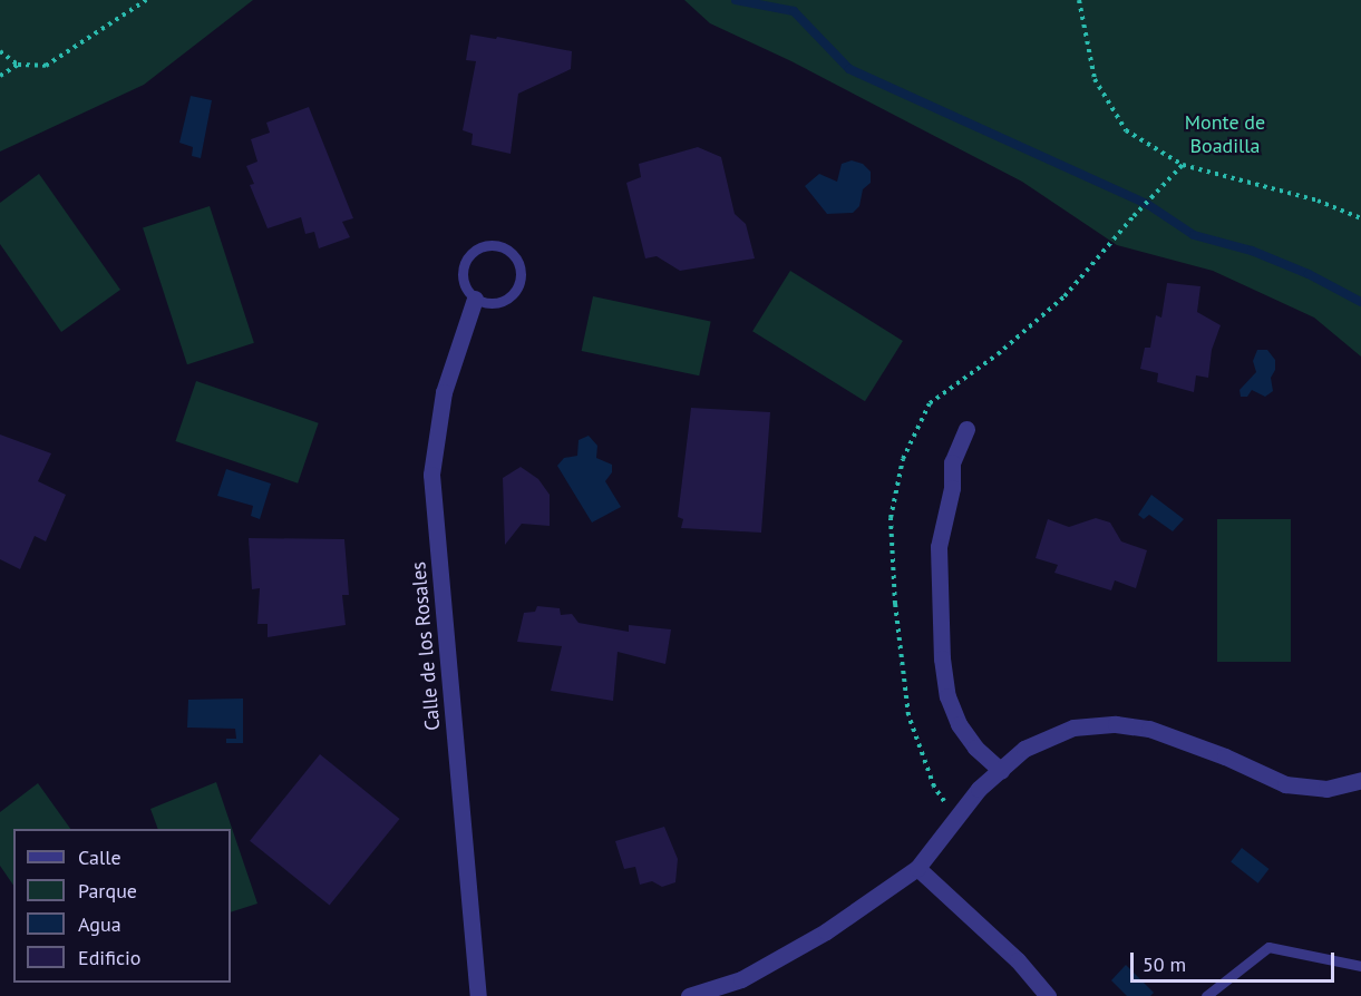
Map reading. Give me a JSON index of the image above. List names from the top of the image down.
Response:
{
  "streets": {
    "street": ["Calle de los Rosales"]
  },
  "parks": ["Monte de Boadilla"],
  "legend": [
    "Calle",
    "Parque",
    "Agua",
    "Edificio"
  ],
  "scale_bar": "50 m"
}
